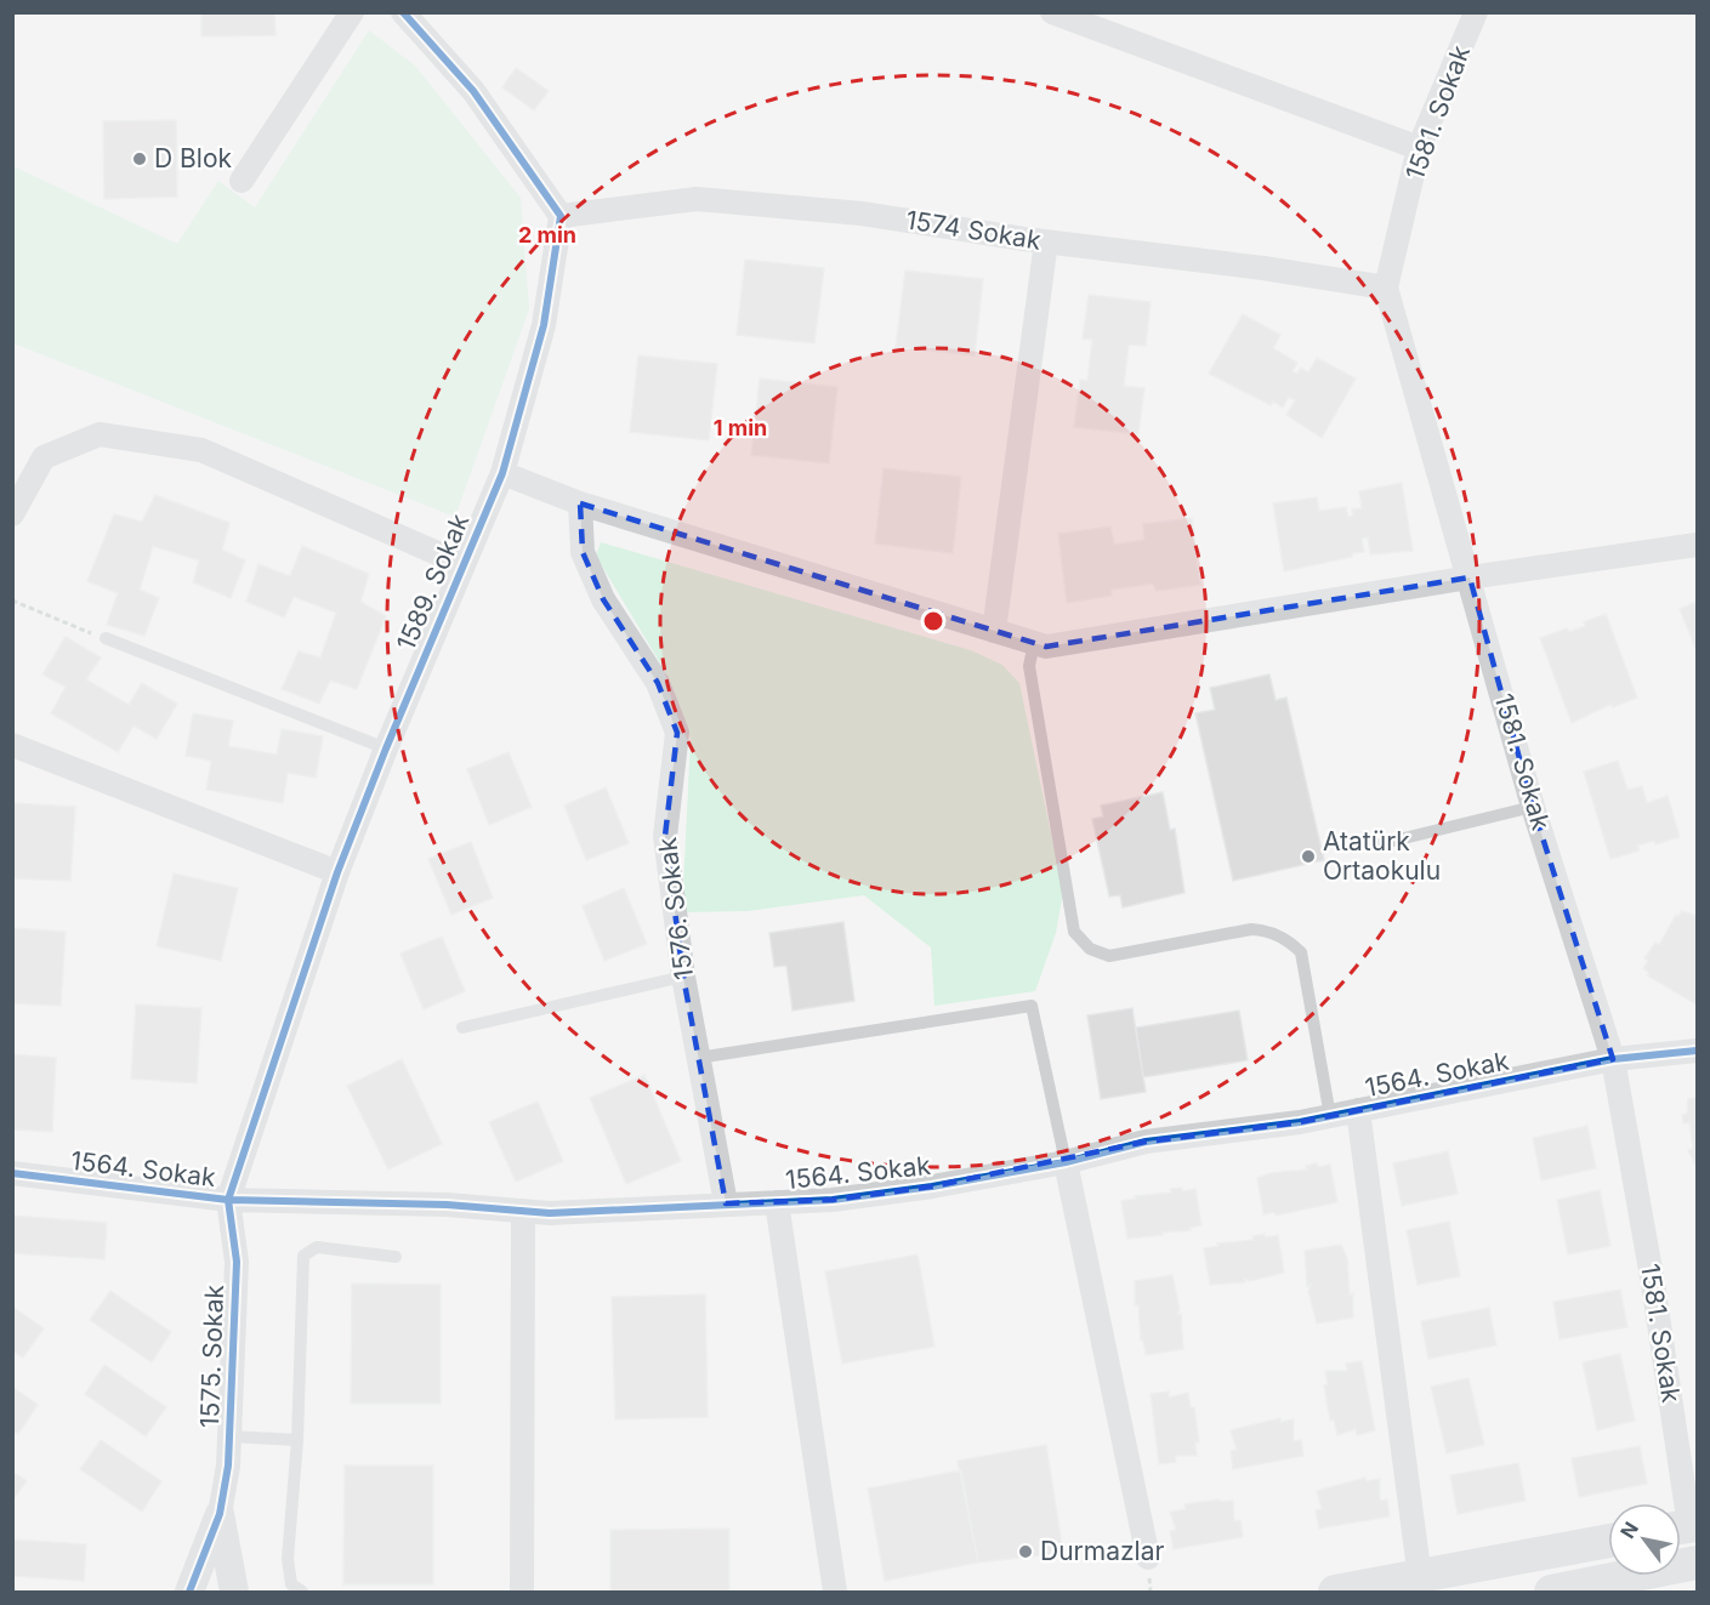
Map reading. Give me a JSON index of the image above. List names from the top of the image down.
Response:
{
  "streets": {
    "street": [
      "1581. Sokak",
      "1574 Sokak",
      "1589. Sokak",
      "1576. Sokak",
      "1564. Sokak",
      "1575. Sokak"
    ]
  },
  "crossings": [
    ["1581. Sokak", "1574 Sokak"],
    ["1581. Sokak", "1564. Sokak"],
    ["1574 Sokak", "1589. Sokak"],
    ["1589. Sokak", "1564. Sokak"],
    ["1589. Sokak", "1575. Sokak"],
    ["1576. Sokak", "1564. Sokak"],
    ["1564. Sokak", "1575. Sokak"]
  ],
  "places": ["D Blok", "Atatürk Ortaokulu", "Durmazlar"],
  "north": "top left",
  "rings": ["2 min", "1 min"]
}
